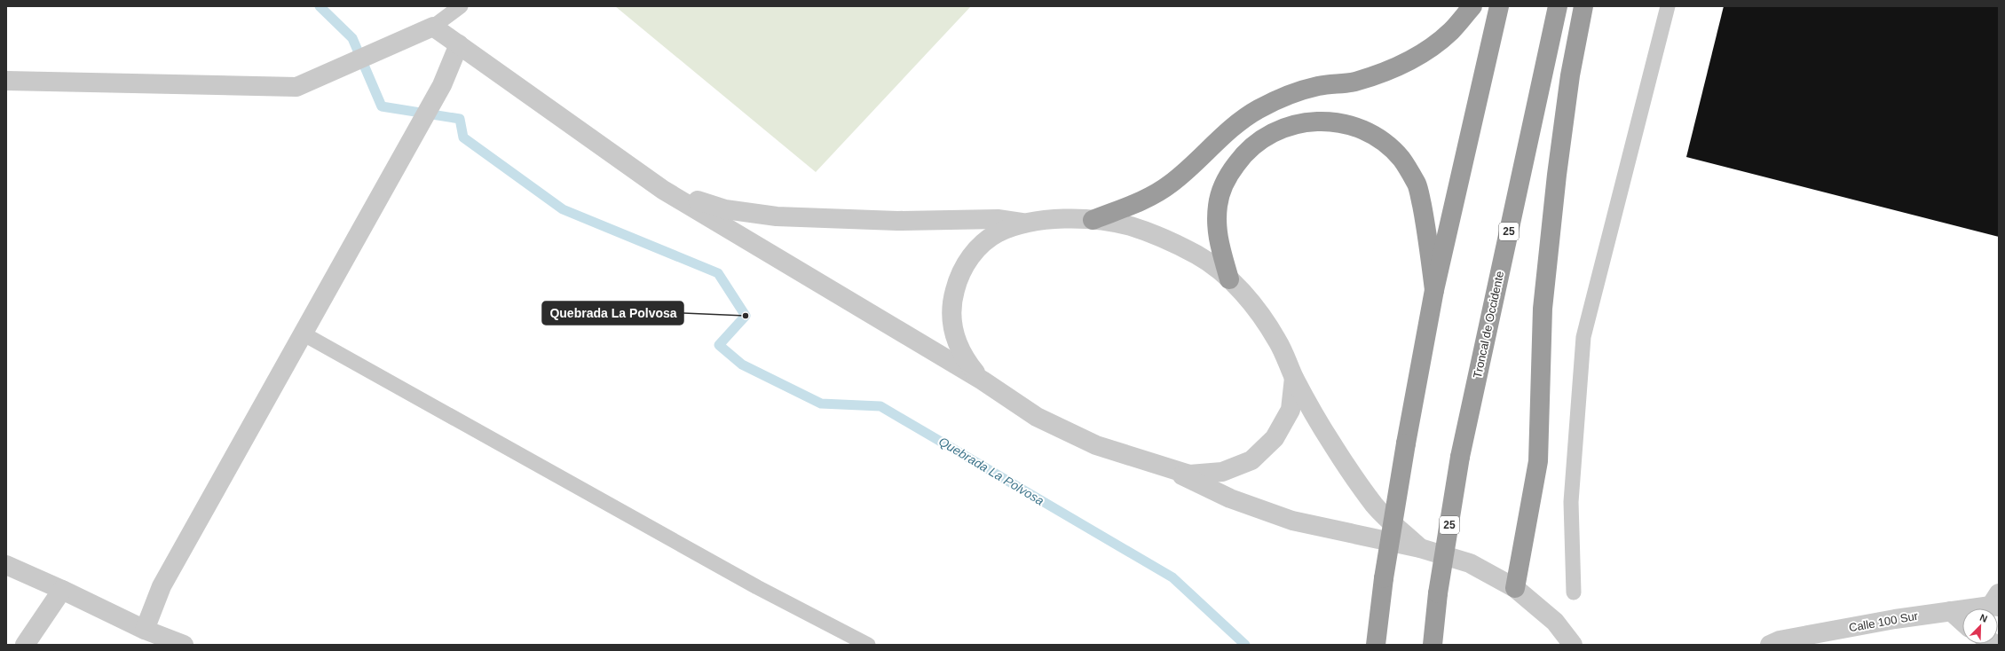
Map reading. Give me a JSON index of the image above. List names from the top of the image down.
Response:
{
  "streets": {
    "highway": ["25", "Troncal de Occidente"],
    "street": ["Calle 100 Sur"]
  },
  "water": ["Quebrada La Polvosa"],
  "places": ["Quebrada La Polvosa"],
  "north": "top right"
}
